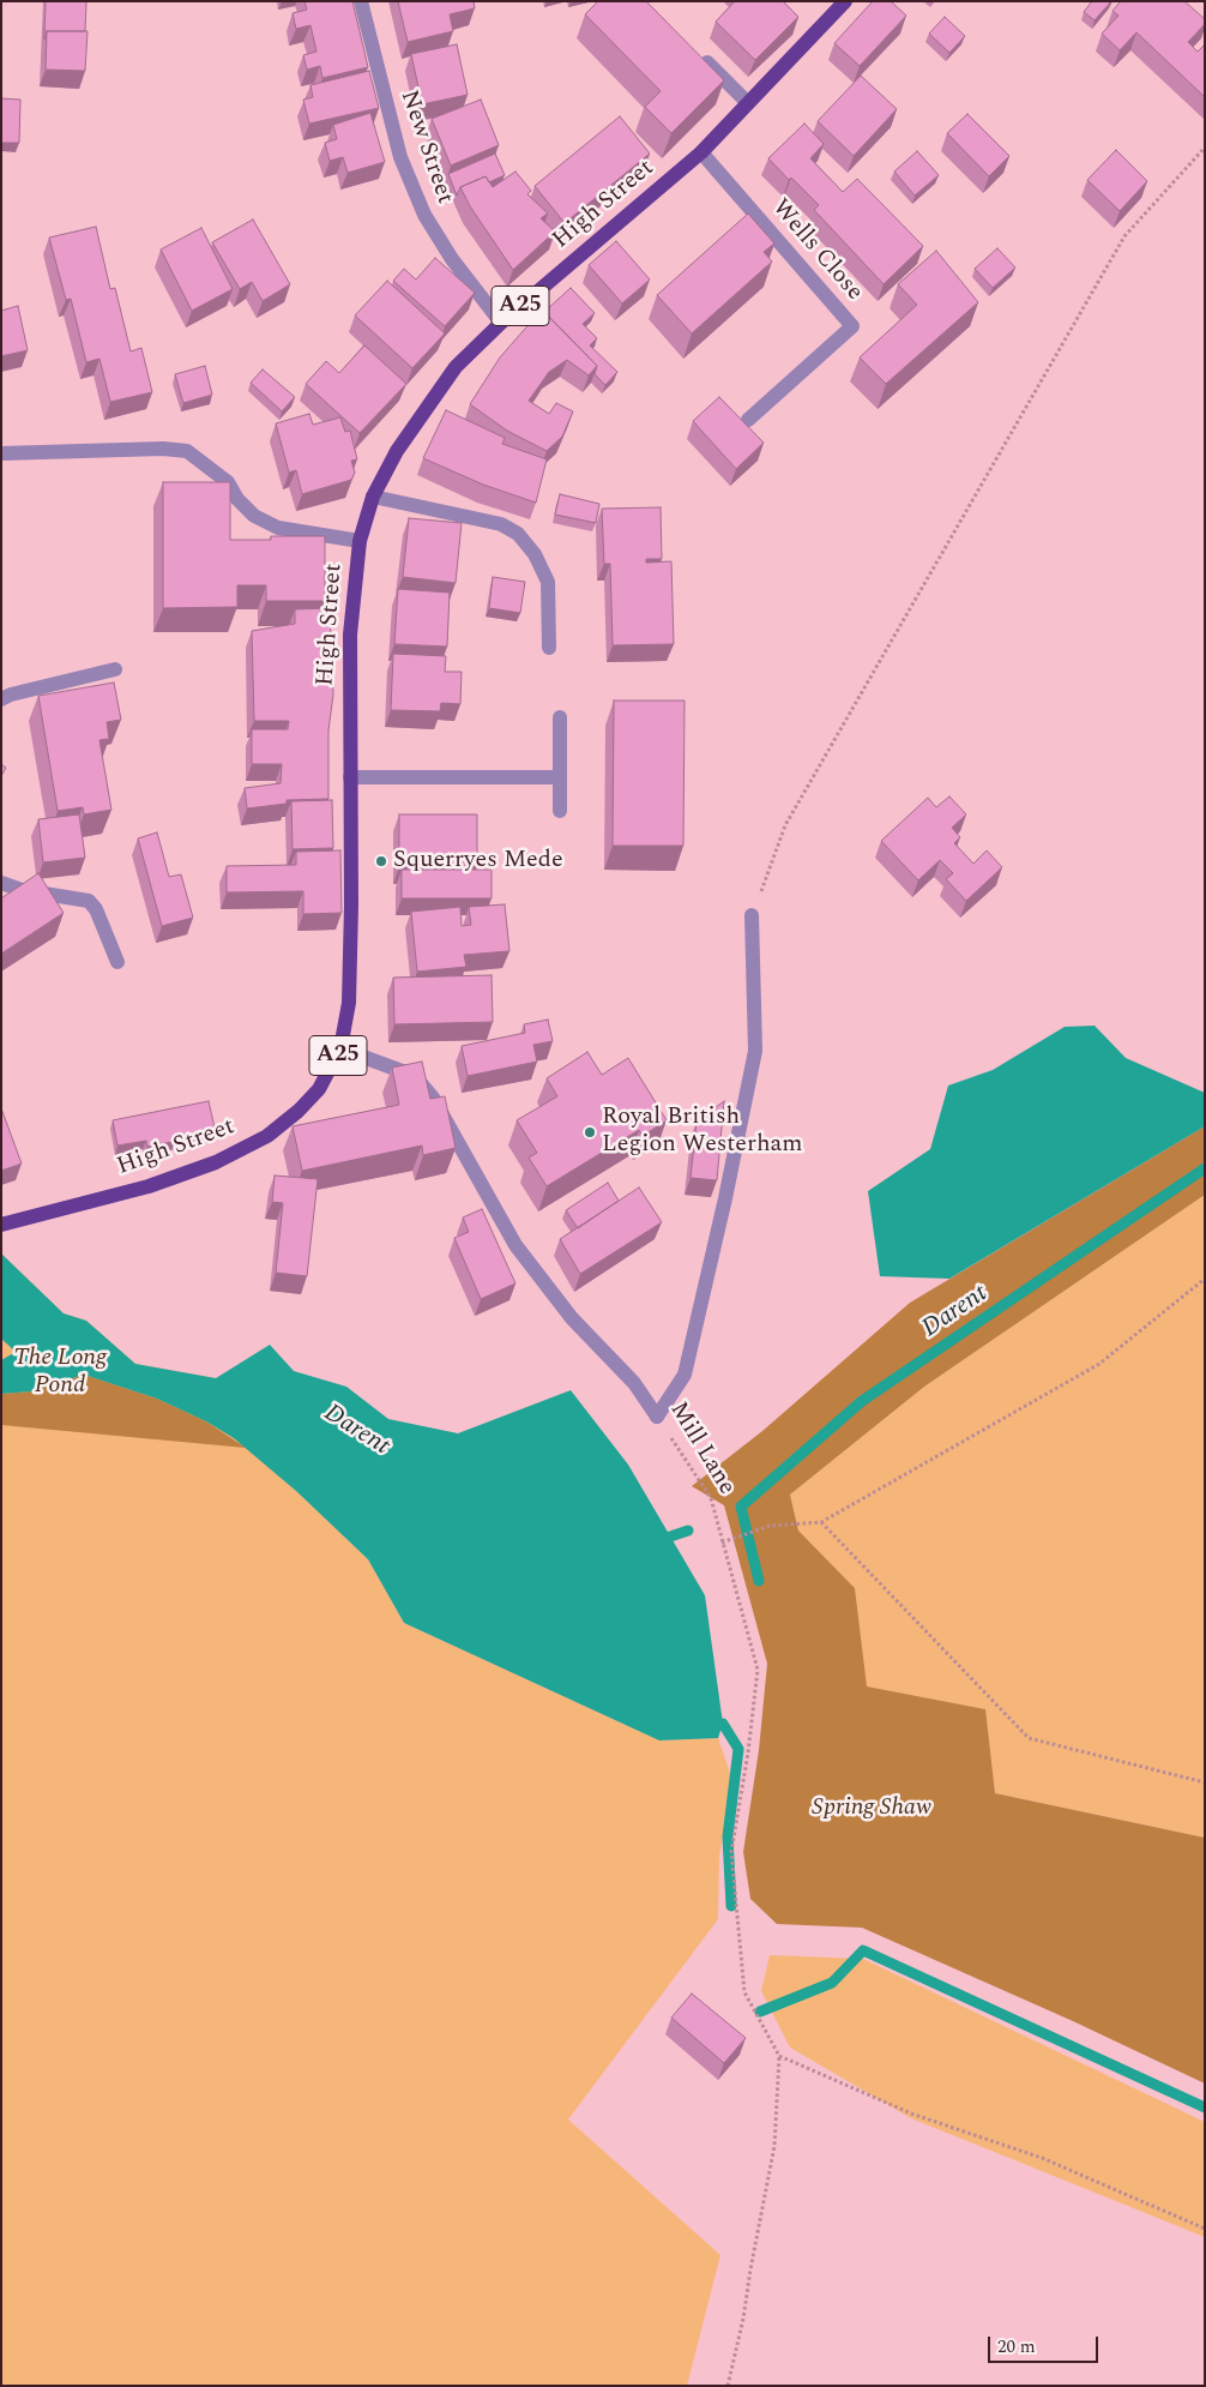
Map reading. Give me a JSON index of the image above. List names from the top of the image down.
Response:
{
  "streets": {
    "main road": ["High Street", "A25"],
    "street": ["New Street", "Wells Close", "Mill Lane"]
  },
  "crossings": [
    ["New Street", "High Street"],
    ["High Street", "Wells Close"],
    ["High Street", "Mill Lane"]
  ],
  "water": ["Darent"],
  "parks": ["The Long Pond", "Spring Shaw"],
  "places": ["Squerryes Mede", "Royal British Legion Westerham"],
  "scale_bar": "20 m"
}
